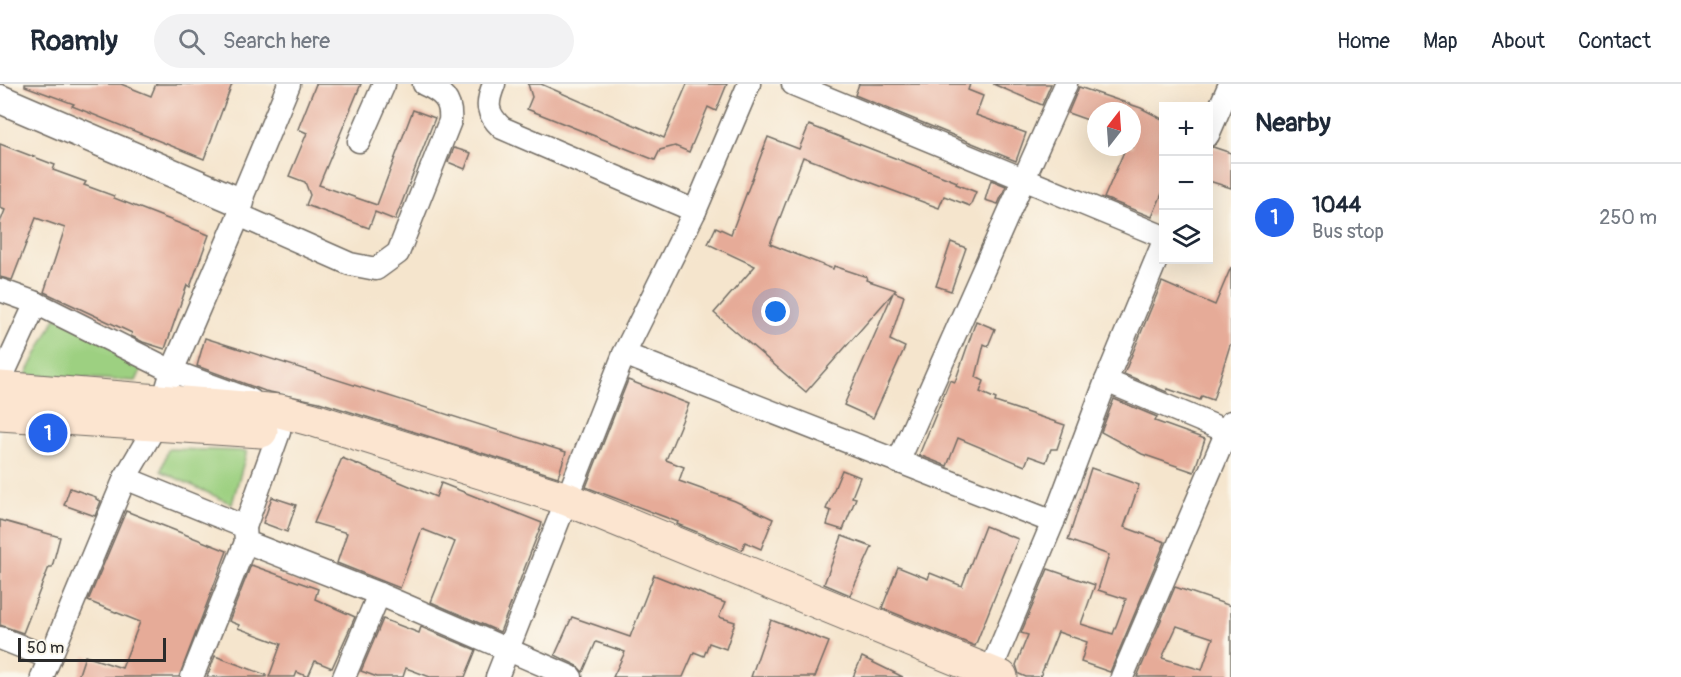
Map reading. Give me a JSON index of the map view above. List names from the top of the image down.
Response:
{
  "scale_bar": "50 m",
  "north": "top",
  "page": {
    "header": "Roamly",
    "search": "Search here",
    "nav": [
      "Home",
      "Map",
      "About",
      "Contact"
    ],
    "heading": "Nearby",
    "map_buttons": ["+", "−"],
    "list": [
      {
        "mark": "1",
        "name": "1044",
        "note": "Bus stop",
        "value": "250 m"
      }
    ],
    "pins": "1",
    "scale": "50 m"
  }
}
